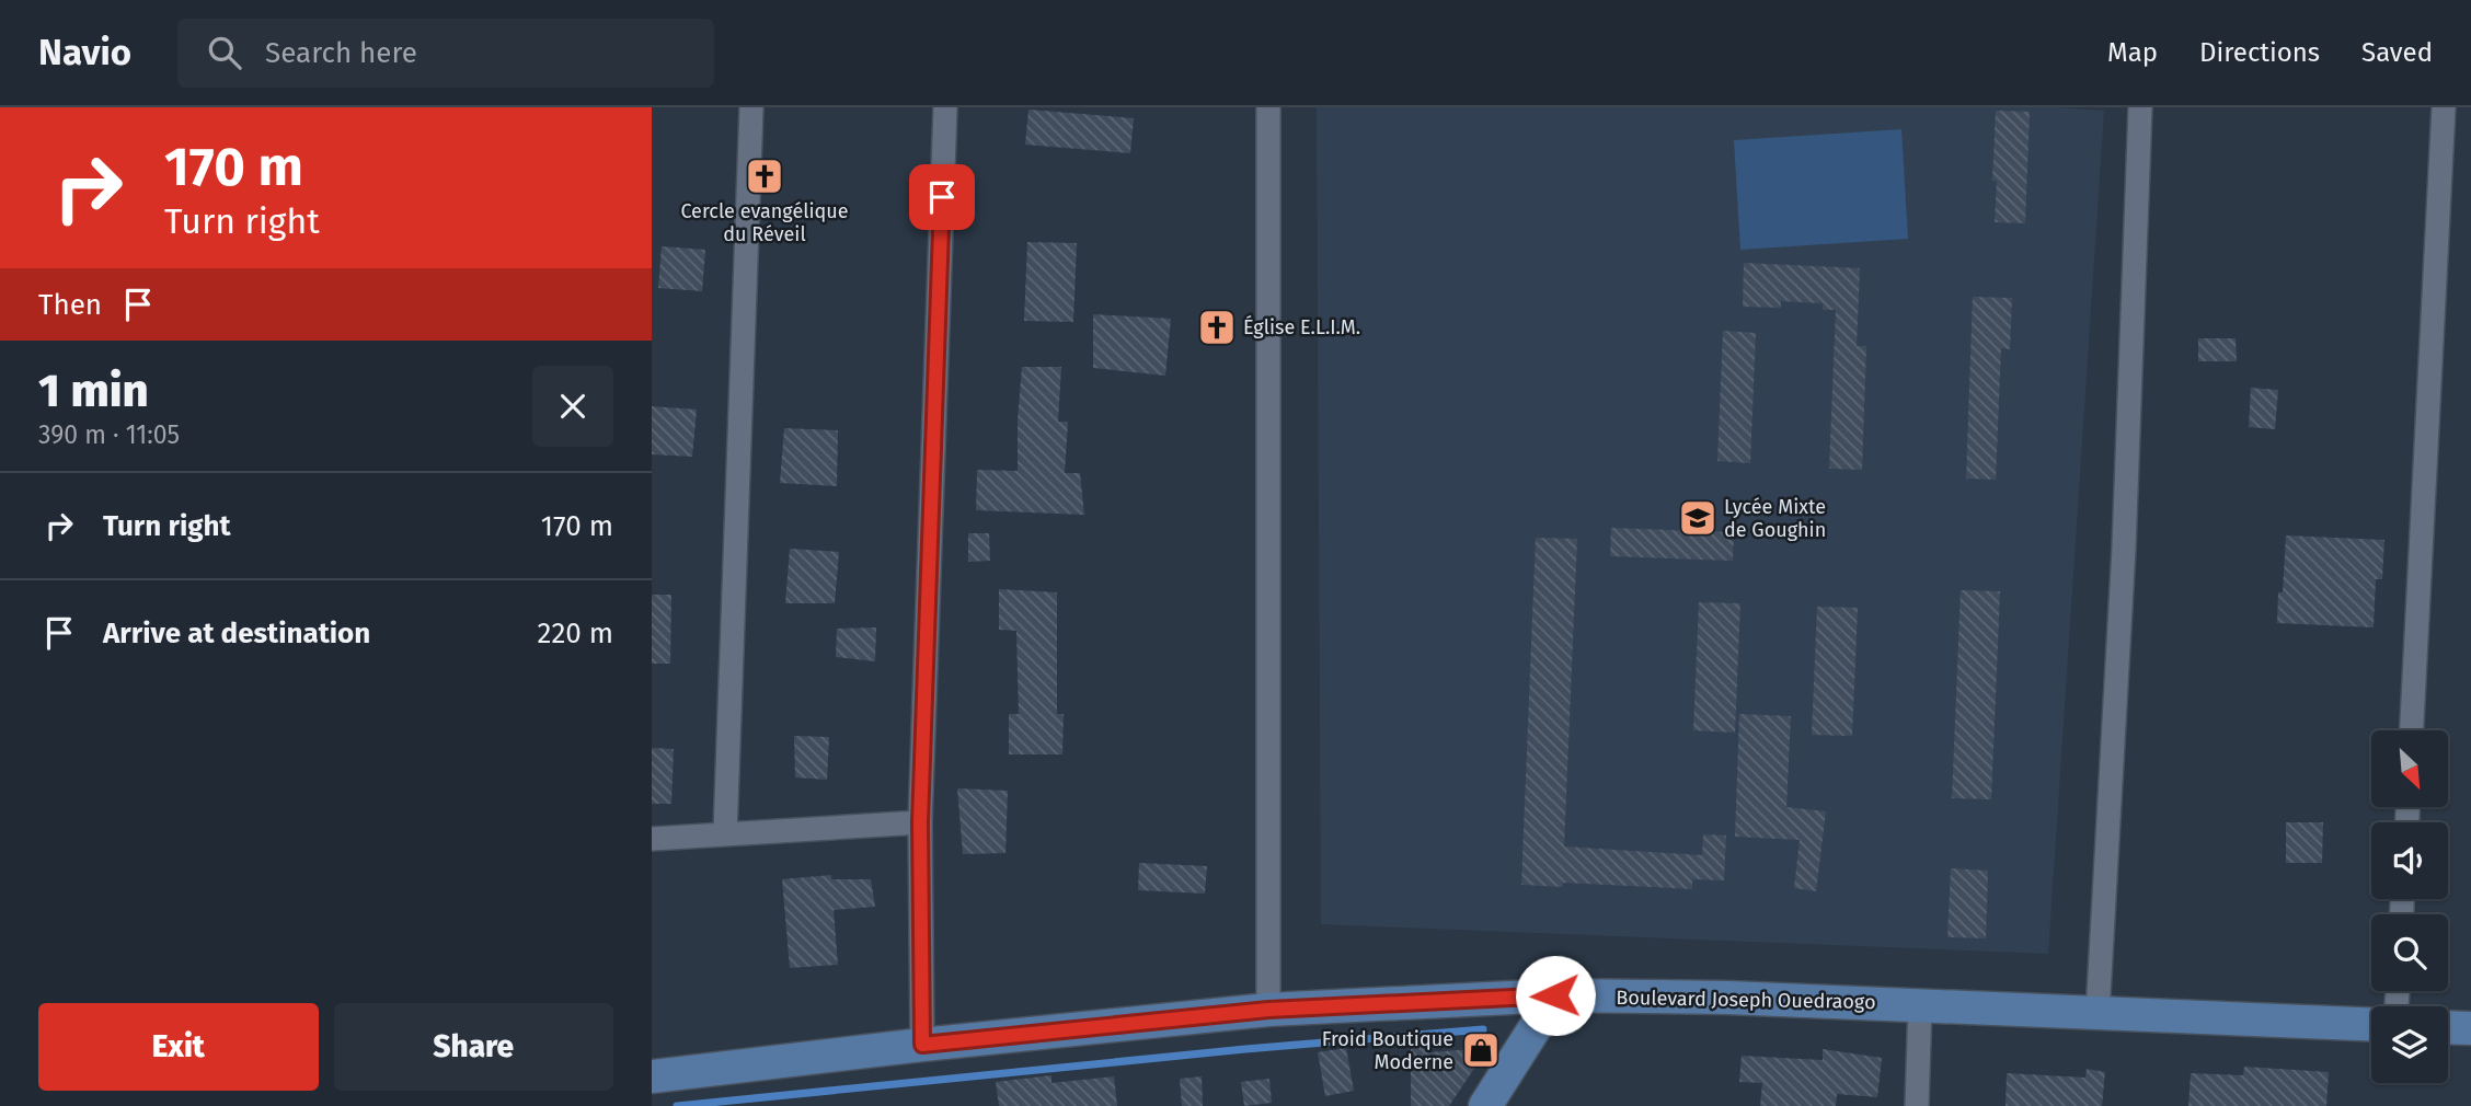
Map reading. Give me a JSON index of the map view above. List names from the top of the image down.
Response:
{
  "streets": {
    "street": ["Boulevard Joseph Ouedraogo"]
  },
  "places": {
    "church": ["Cercle evangélique du Réveil", "Église E.L.I.M."],
    "school or university": ["Lycée Mixte de Goughin"],
    "shop": ["Froid Boutique Moderne"]
  },
  "north": "bottom right",
  "page": {
    "header": "Navio",
    "search": "Search here",
    "nav": ["Map", "Directions", "Saved"],
    "turn": ["170 m", "Turn right"],
    "then": "Then",
    "heading": ["1 min", "390 m · 11:05"],
    "list": [
      {
        "name": "Turn right",
        "value": "170 m"
      },
      {
        "name": "Arrive at destination",
        "value": "220 m"
      }
    ],
    "buttons": ["Exit", "Share"]
  }
}
